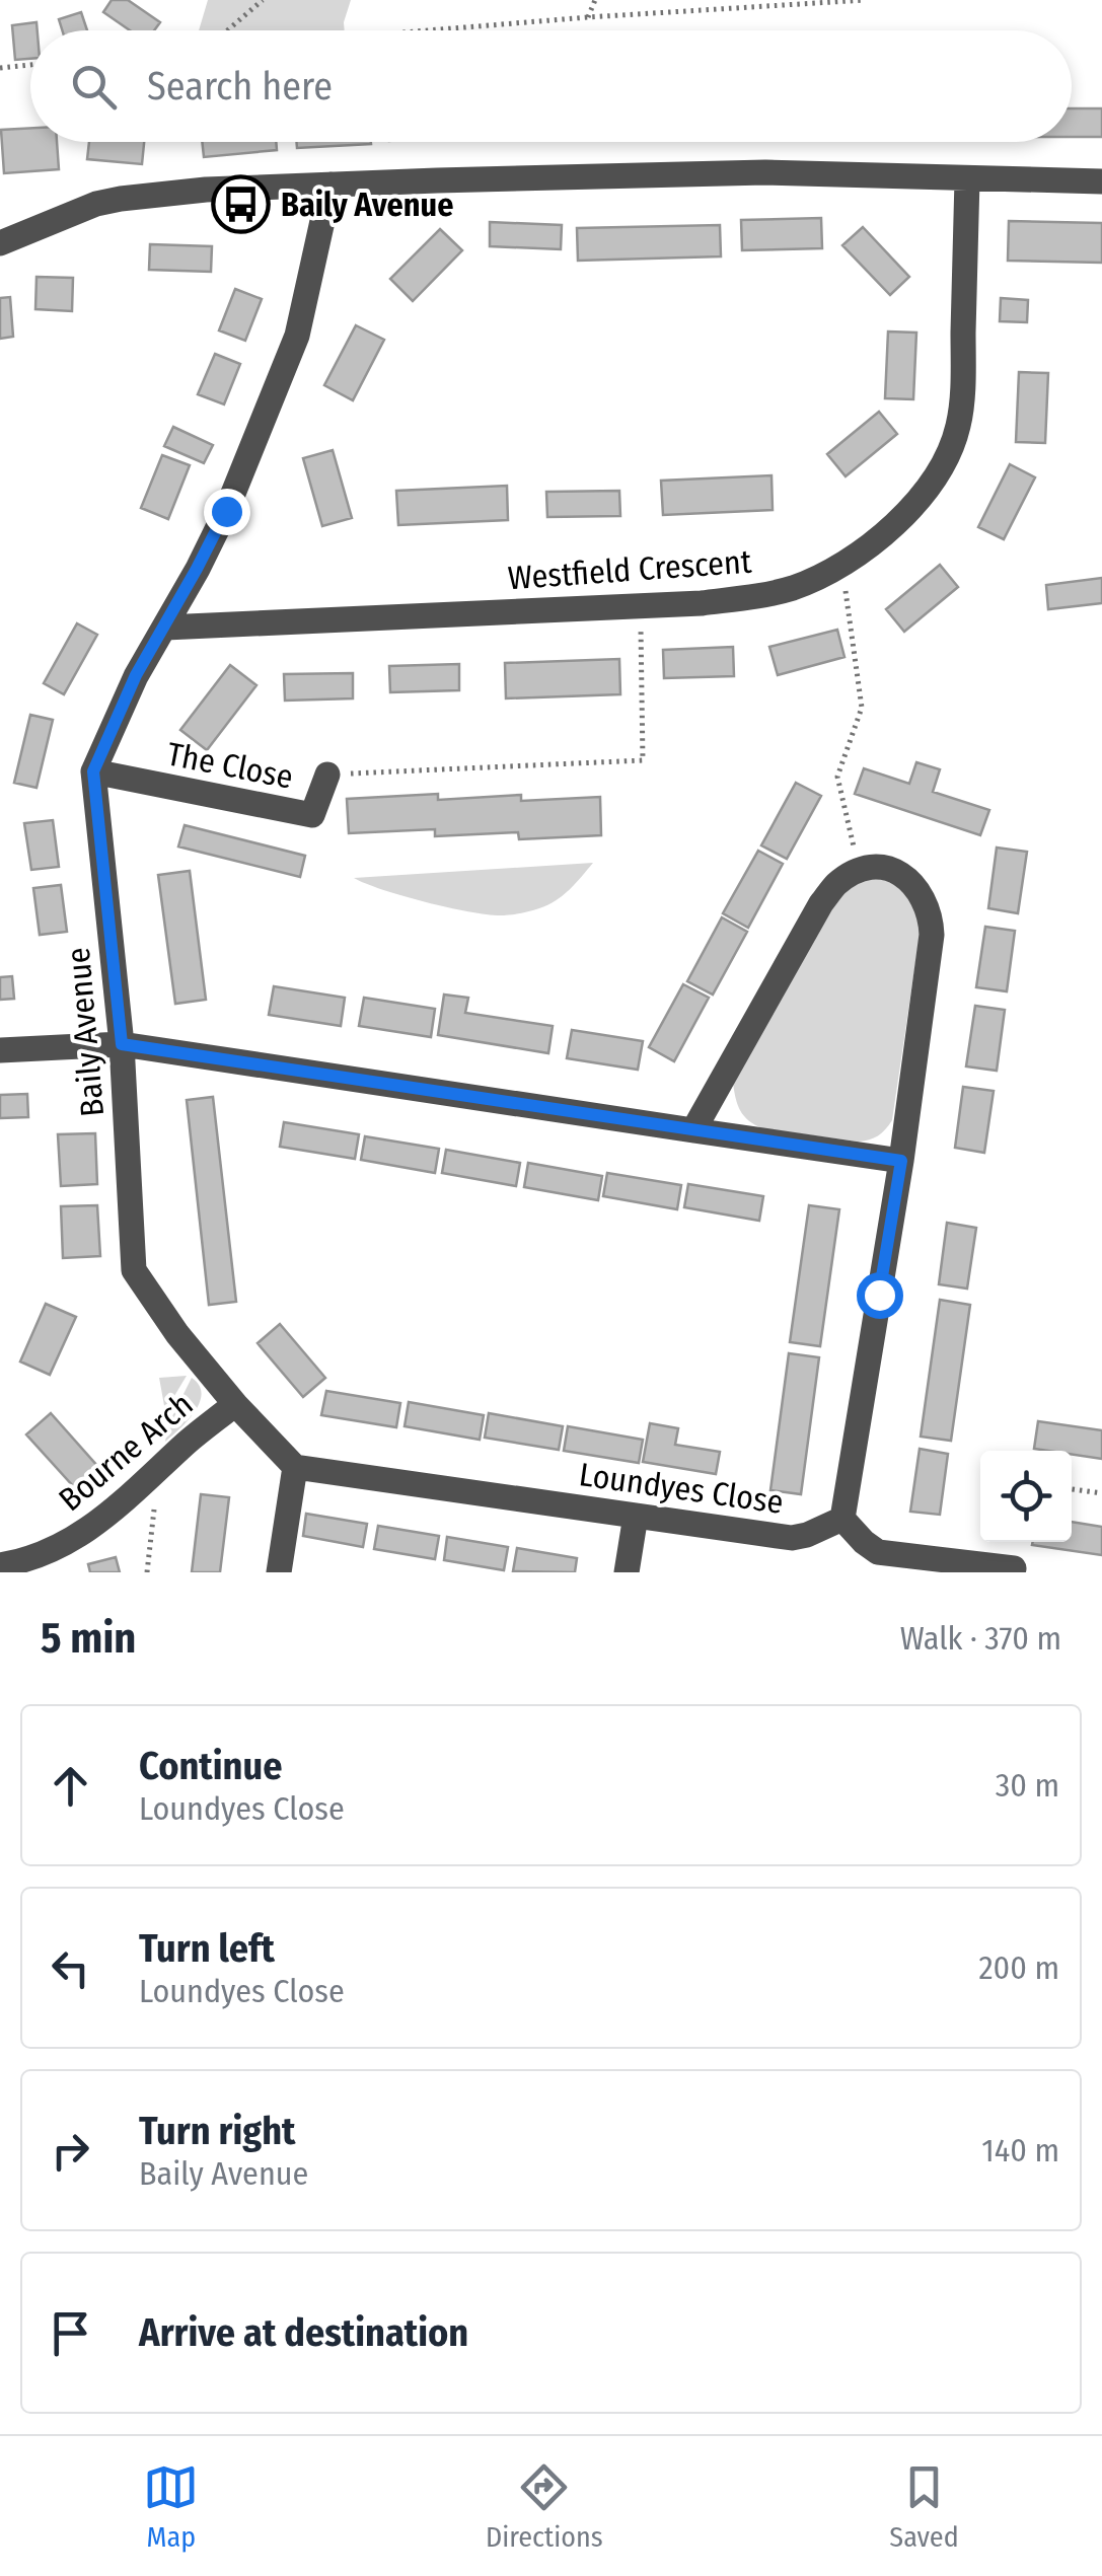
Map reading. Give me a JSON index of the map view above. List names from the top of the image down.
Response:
{
  "streets": {
    "street": [
      "Westfield Crescent",
      "The Close",
      "Baily Avenue",
      "Bourne Arch",
      "Loundyes Close"
    ]
  },
  "crossings": [
    ["Westfield Crescent", "Baily Avenue"],
    ["The Close", "Baily Avenue"],
    ["Baily Avenue", "Bourne Arch"]
  ],
  "places": {
    "bus stop": ["Baily Avenue"]
  },
  "page": {
    "search": "Search here",
    "heading": ["5 min", "Walk · 370 m"],
    "list": [
      ["Continue", "Loundyes Close", "30 m"],
      ["Turn left", "Loundyes Close", "200 m"],
      ["Turn right", "Baily Avenue", "140 m"],
      "Arrive at destination"
    ],
    "nav": ["Map", "Directions", "Saved"]
  }
}
